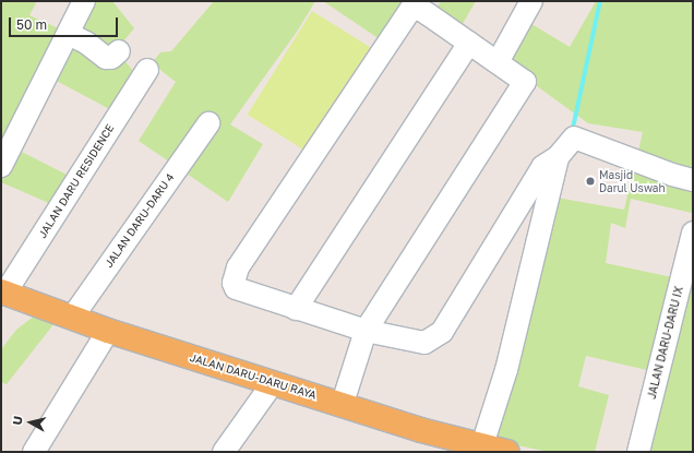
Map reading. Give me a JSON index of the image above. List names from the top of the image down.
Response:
{
  "streets": {
    "main road": ["JALAN DARU-DARU RAYA"],
    "street": ["JALAN DARU RESIDENCE", "JALAN DARU-DARU 4", "JALAN DARU-DARU IX"]
  },
  "crossings": [
    ["JALAN DARU RESIDENCE", "JALAN DARU-DARU RAYA"],
    ["JALAN DARU-DARU 4", "JALAN DARU-DARU RAYA"]
  ],
  "places": ["Masjid Darul Uswah"],
  "scale_bar": "50 m",
  "north": "left"
}
